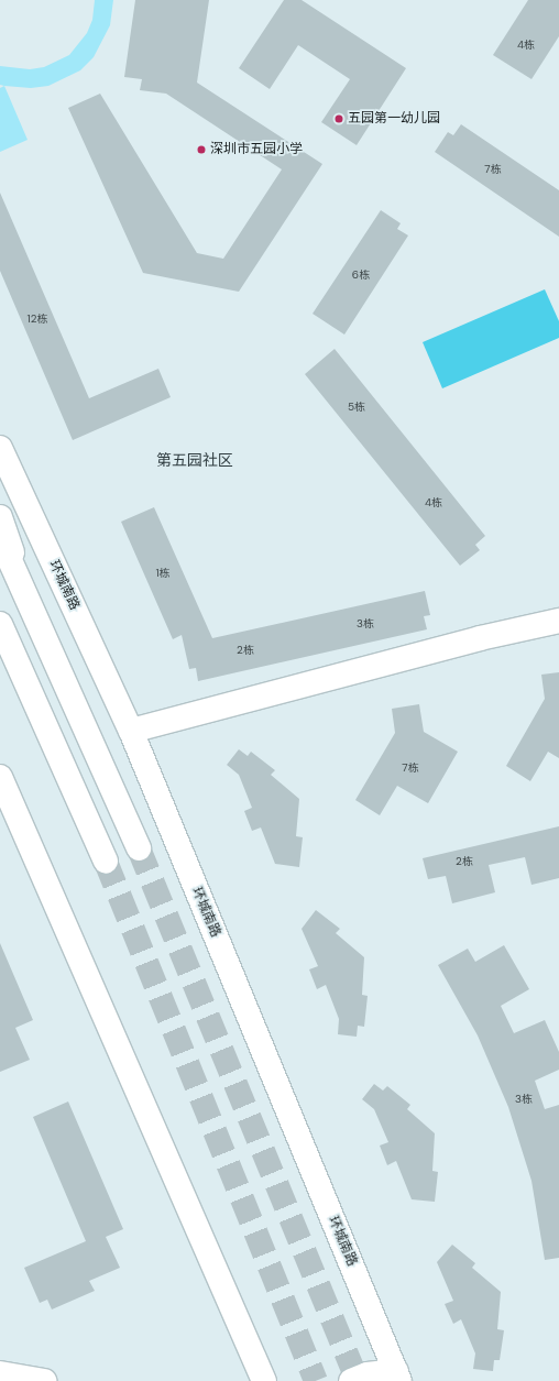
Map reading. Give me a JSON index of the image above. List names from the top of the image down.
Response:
{
  "streets": {
    "main road": ["环城南路"]
  },
  "districts": ["第五园社区"],
  "places": ["五园第一幼儿园", "深圳市五园小学"],
  "house_numbers": [
    "4栋",
    "7栋",
    "6栋",
    "12栋",
    "5栋",
    "4栋",
    "1栋",
    "3栋",
    "2栋",
    "7栋",
    "2栋",
    "3栋"
  ]
}
